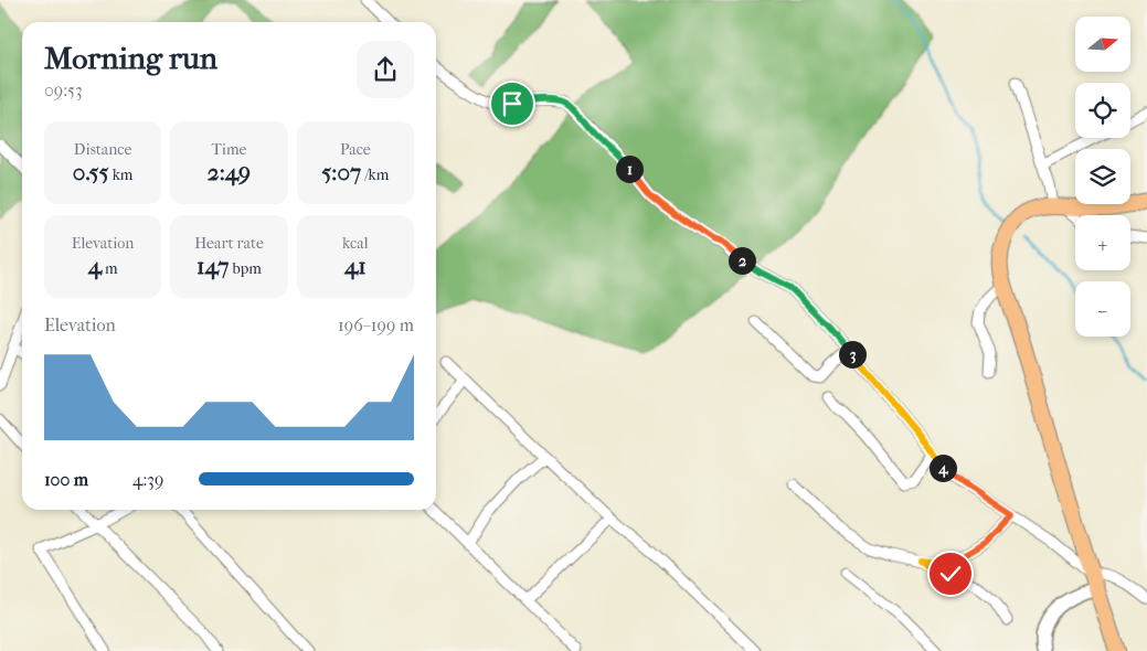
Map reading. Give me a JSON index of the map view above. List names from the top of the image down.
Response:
{
  "north": "right",
  "page": {
    "map_buttons": ["+", "−"],
    "heading": ["Morning run", "09:53"],
    "stats": [
      ["Distance", "0.55 km"],
      ["Time", "2:49"],
      ["Pace", "5:07 /km"],
      ["Elevation", "4 m"],
      ["Heart rate", "147 bpm"],
      ["kcal", "41"]
    ],
    "pins": [
      "1",
      "2",
      "3",
      "4"
    ],
    "chart": ["Elevation", "196–199 m"],
    "list": [
      {
        "name": "100 m",
        "note": "4:39"
      }
    ]
  }
}
